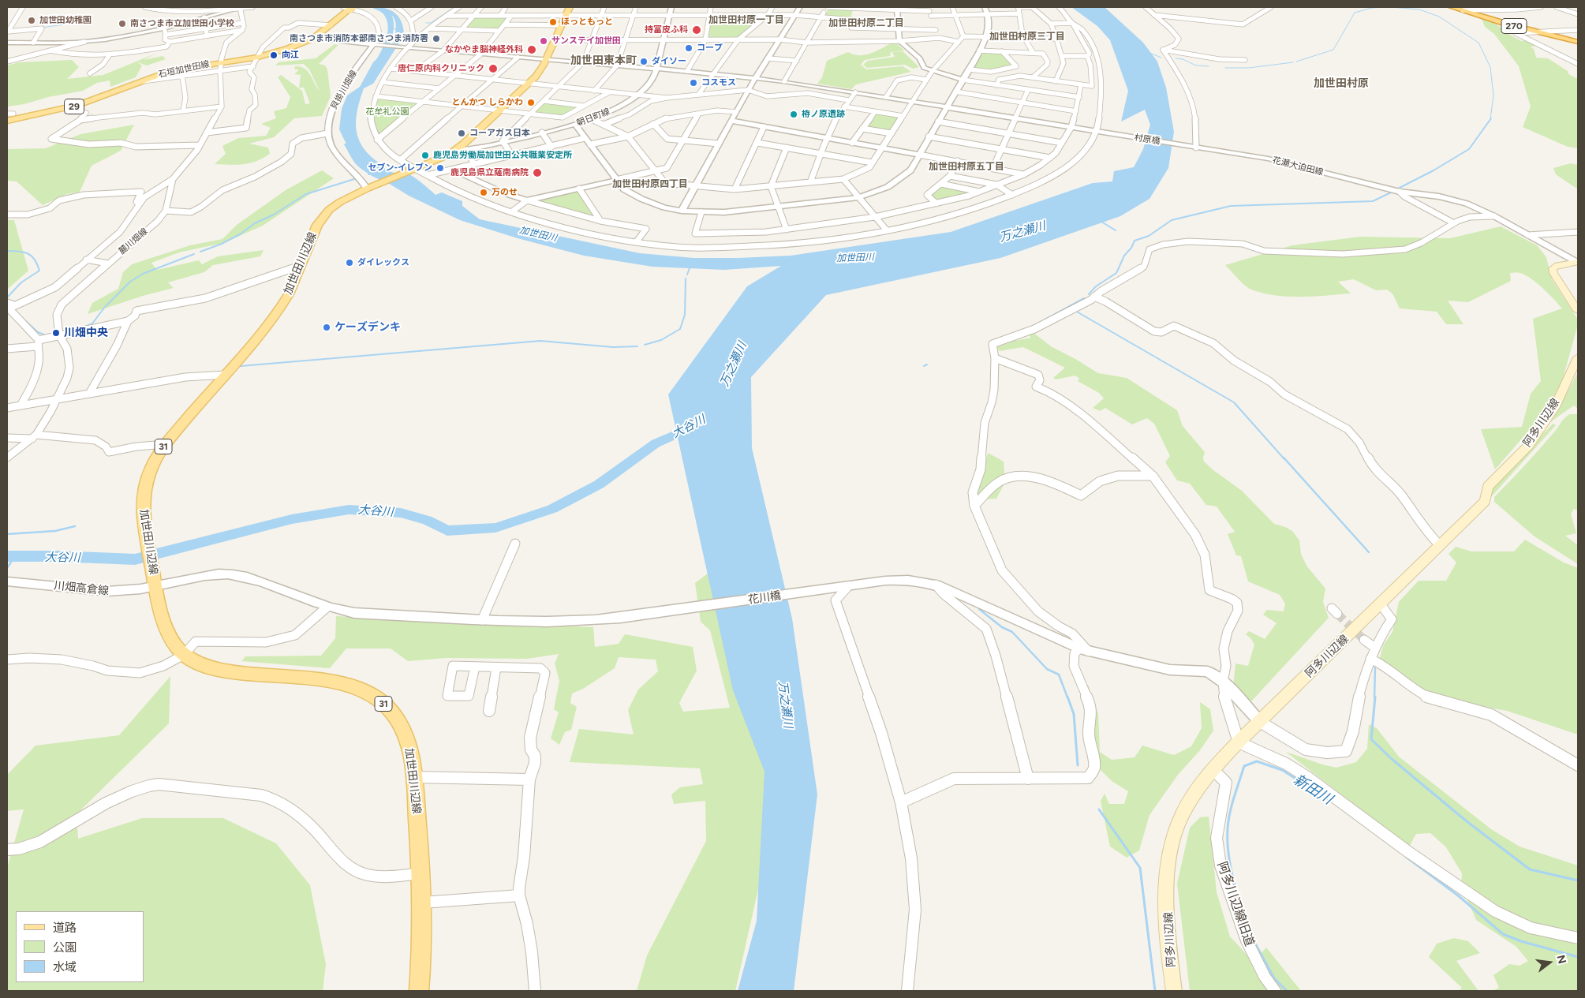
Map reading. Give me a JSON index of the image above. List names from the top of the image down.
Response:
{
  "streets": {
    "highway": ["270"],
    "main road": [
      "石垣加世田線",
      "29",
      "加世田川辺線",
      "阿多川辺線",
      "31"
    ],
    "street": [
      "貝掛川畑線",
      "朝日町線",
      "村原橋",
      "花瀬大迫田線",
      "麓川畑線",
      "川畑高倉線",
      "花川橋",
      "阿多川辺線旧道"
    ]
  },
  "crossings": [
    ["石垣加世田線", "貝掛川畑線"],
    ["石垣加世田線", "村原橋"],
    ["貝掛川畑線", "村原橋"],
    ["朝日町線", "村原橋"],
    ["朝日町線", "加世田川辺線"],
    ["村原橋", "花瀬大迫田線"],
    ["村原橋", "加世田川辺線"],
    ["加世田川辺線", "川畑高倉線"],
    ["阿多川辺線", "花川橋"],
    ["阿多川辺線", "阿多川辺線旧道"],
    ["川畑高倉線", "花川橋"]
  ],
  "districts": [
    "加世田村原一丁目",
    "加世田村原二丁目",
    "加世田村原三丁目",
    "加世田東本町",
    "加世田村原",
    "加世田村原五丁目",
    "加世田村原四丁目"
  ],
  "water": [
    "万之瀬川",
    "加世田川",
    "大谷川",
    "新田川"
  ],
  "parks": ["花牟礼公園"],
  "places": [
    "加世田幼稚園",
    "ほっともっと",
    "南さつま市立加世田小学校",
    "持冨皮ふ科",
    "南さつま市消防本部南さつま消防署",
    "サンステイ加世田",
    "コープ",
    "なかやま脳神経外科",
    "向江",
    "ダイソー",
    "唐仁原内科クリニック",
    "コスモス",
    "とんかつ しらかわ",
    "栫ノ原遺跡",
    "コーアガス日本",
    "鹿児島労働局加世田公共職業安定所",
    "セブン-イレブン",
    "鹿児島県立薩南病院",
    "万のせ",
    "ダイレックス",
    "ケーズデンキ",
    "川畑中央"
  ],
  "legend": ["道路", "公園", "水域"],
  "north": "right"
}
